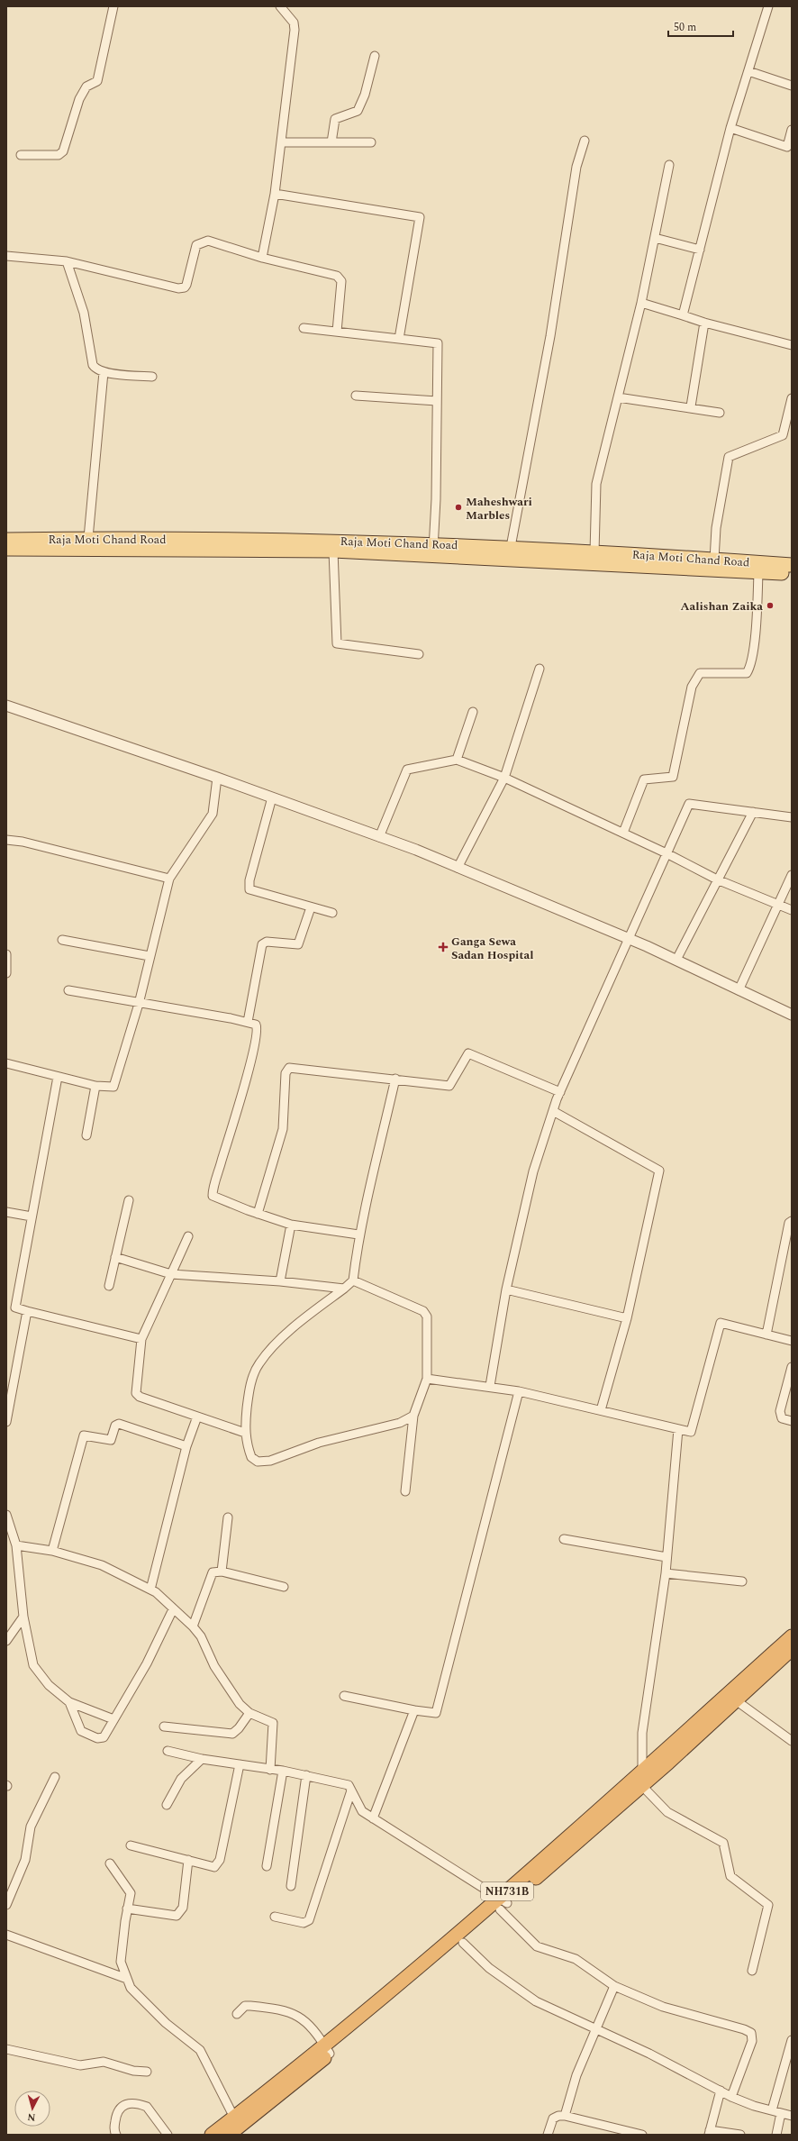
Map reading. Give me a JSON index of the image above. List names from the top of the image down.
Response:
{
  "streets": {
    "highway": ["NH731B"],
    "main road": ["Raja Moti Chand Road"]
  },
  "places": {
    "other": ["Maheshwari Marbles", "Aalishan Zaika"],
    "health": ["Ganga Sewa Sadan Hospital"]
  },
  "scale_bar": "50 m",
  "north": "bottom"
}
